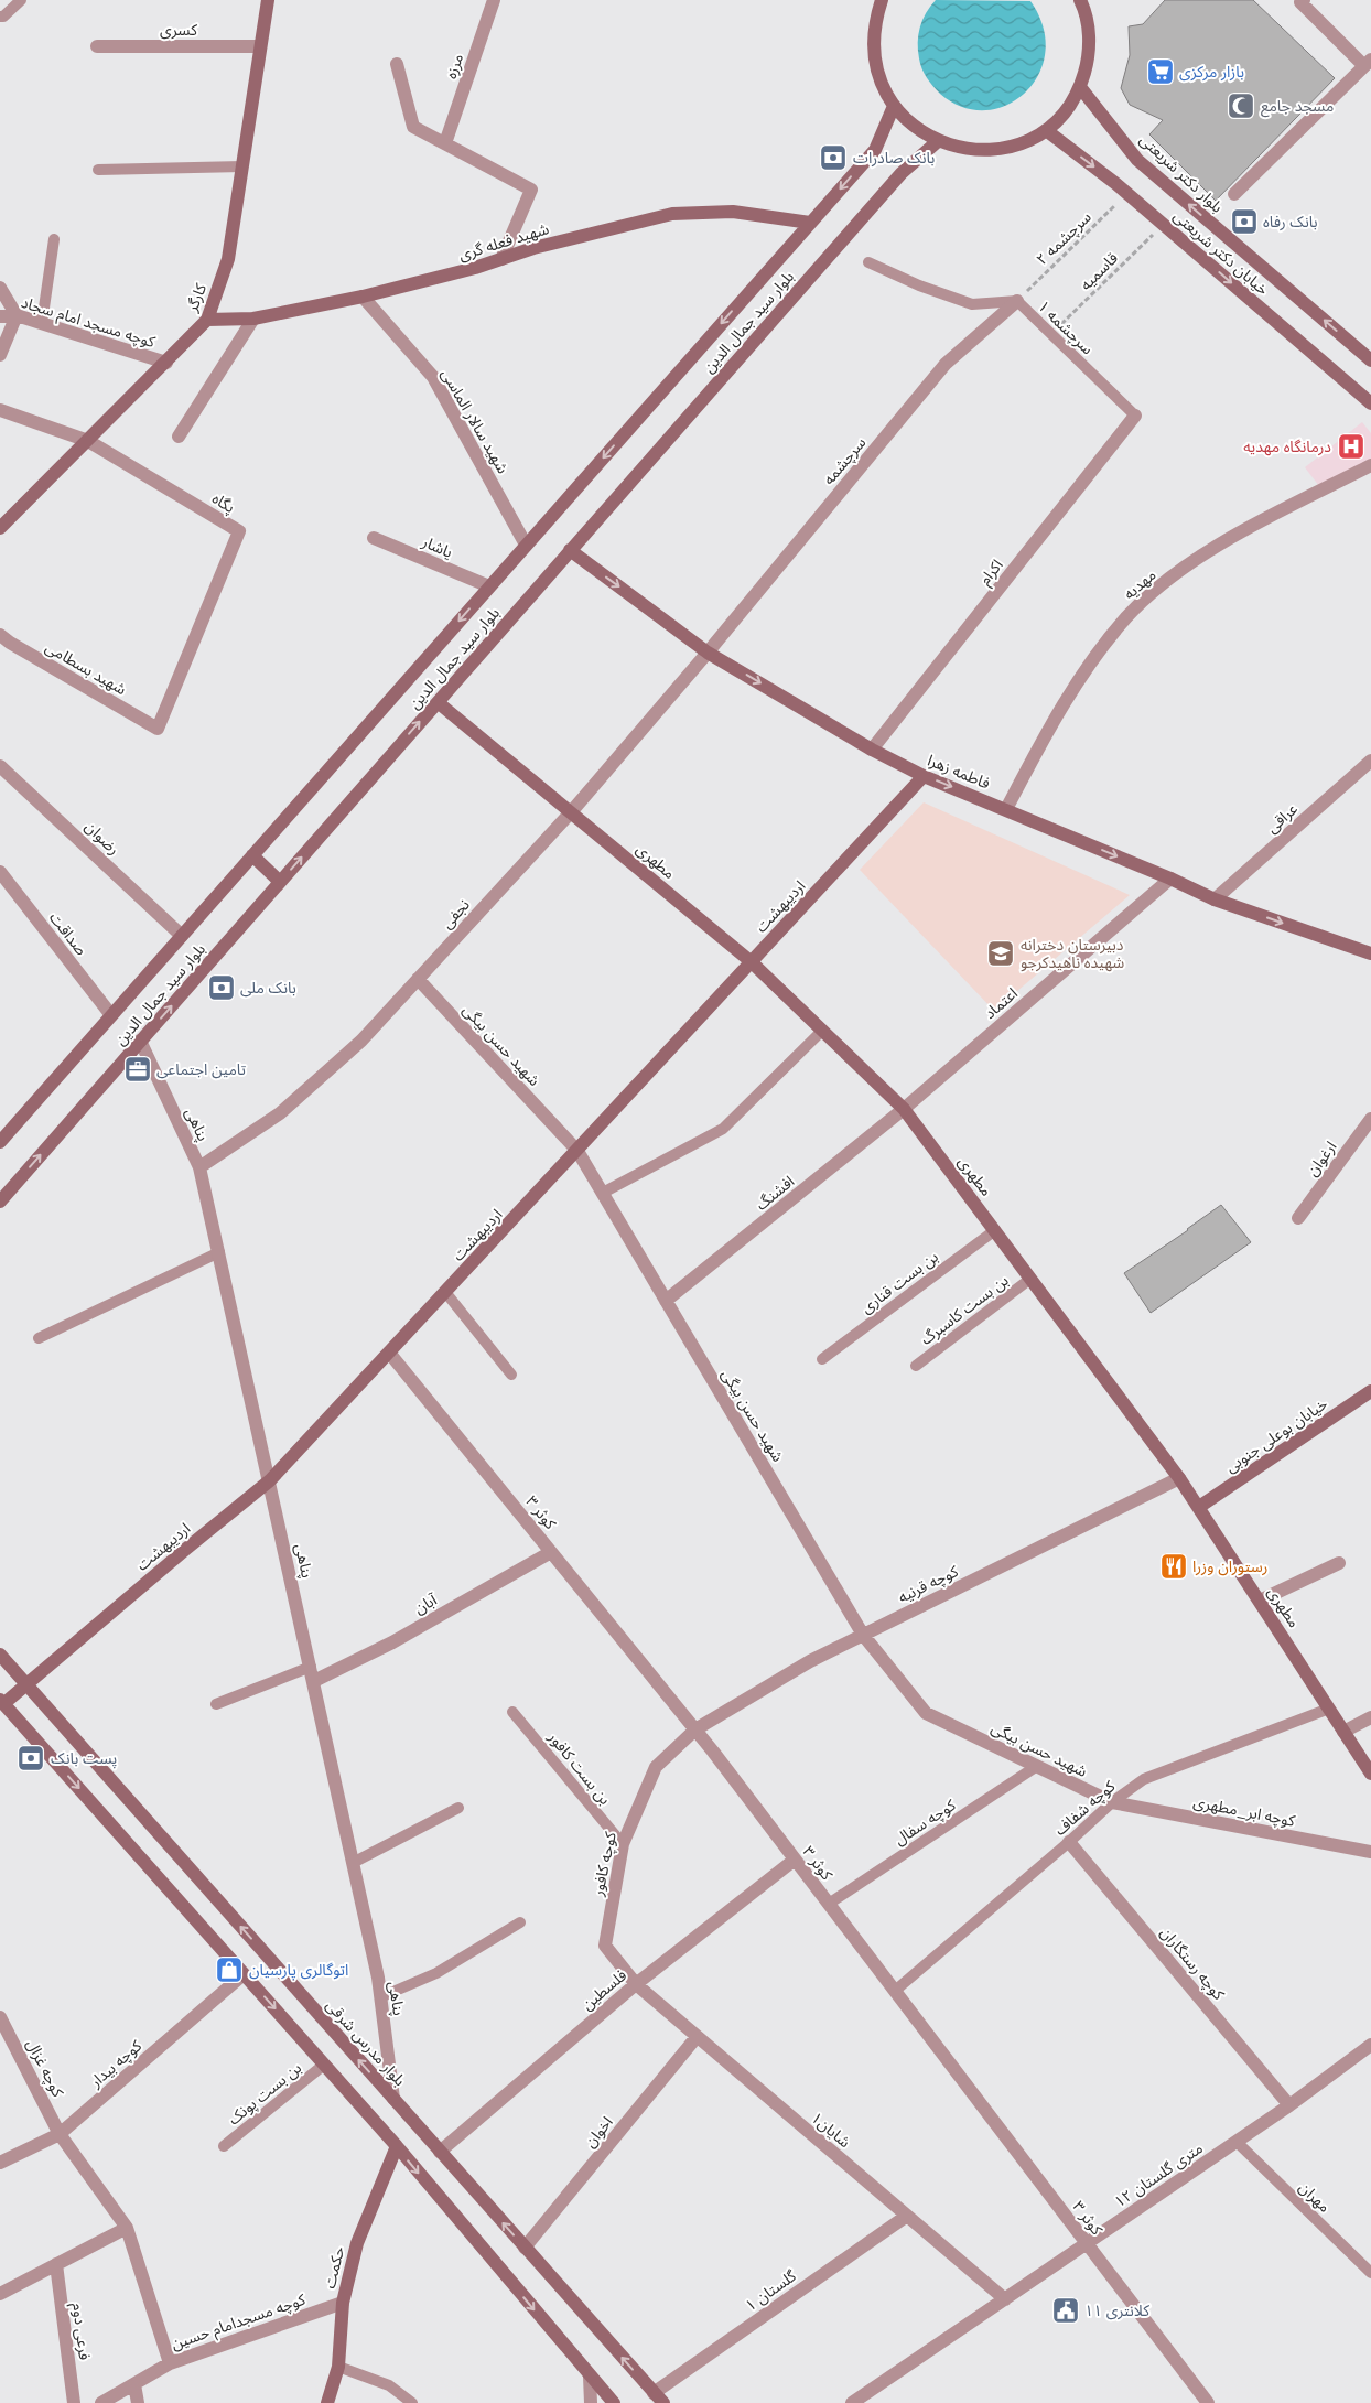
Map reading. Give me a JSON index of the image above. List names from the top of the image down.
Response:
{
  "streets": {
    "main road": [
      "بلوار دکتر شریعتی",
      "شهید فعله گری",
      "خیابان دکتر شریعتی",
      "کارگر",
      "بلوار سید جمال الدین",
      "فاطمه زهرا",
      "مطهری",
      "اردیبهشت",
      "خیابان بوعلی جنوبی",
      "بلوار مدرس شرقی",
      "حکمت"
    ],
    "street": [
      "کسری",
      "مرزه",
      "کوچه مسجد امام سجاد",
      "شهید سالار الماسی",
      "سرچشمه",
      "پگاه",
      "یاشار",
      "اکرام",
      "مهدیه",
      "شهید بسطامی",
      "عراقی",
      "رضوان",
      "نجفی",
      "صداقت",
      "اعتماد",
      "شهید حسن بیگی",
      "پناهی",
      "ارغوان",
      "افشنگ",
      "کوثر ۳",
      "کوچه قرنیه",
      "آبان",
      "کوچه ابر_مطهری",
      "کوچه کافور",
      "کوچه رستگاران",
      "فلسطین",
      "کوچه بیدار",
      "کوچه غزال",
      "شایان۱",
      "اخوان",
      "۱۲ متری گلستان",
      "گلستان ۱",
      "کوچه مسجدامام حسین",
      "فرعی دوم"
    ],
    "lane": [
      "سرچشمه ۱",
      "بن بست قناری",
      "بن بست کاسبرگ",
      "بن بست کافور",
      "کوچه شفاف",
      "کوچه سفال",
      "بن بست پونک",
      "مهران"
    ],
    "path": ["سرچشمه ۲", "قاسمیه"]
  },
  "crossings": [
    ["کسری", "کارگر"],
    ["سرچشمه ۲", "خیابان دکتر شریعتی"],
    ["سرچشمه ۲", "سرچشمه ۱"],
    ["سرچشمه ۲", "سرچشمه"],
    ["شهید فعله گری", "کارگر"],
    ["شهید فعله گری", "بلوار سید جمال الدین"],
    ["شهید فعله گری", "شهید سالار الماسی"],
    ["خیابان دکتر شریعتی", "قاسمیه"],
    ["قاسمیه", "سرچشمه ۱"],
    ["کارگر", "کوچه مسجد امام سجاد"],
    ["کارگر", "پگاه"],
    ["بلوار سید جمال الدین", "شهید سالار الماسی"],
    ["بلوار سید جمال الدین", "یاشار"],
    ["بلوار سید جمال الدین", "فاطمه زهرا"],
    ["بلوار سید جمال الدین", "رضوان"],
    ["بلوار سید جمال الدین", "مطهری"],
    ["بلوار سید جمال الدین", "صداقت"],
    ["بلوار سید جمال الدین", "پناهی"],
    ["سرچشمه ۱", "سرچشمه"],
    ["سرچشمه ۱", "اکرام"],
    ["سرچشمه", "فاطمه زهرا"],
    ["سرچشمه", "نجفی"],
    ["پگاه", "شهید بسطامی"],
    ["اکرام", "فاطمه زهرا"],
    ["مهدیه", "فاطمه زهرا"],
    ["فاطمه زهرا", "عراقی"],
    ["فاطمه زهرا", "اردیبهشت"],
    ["فاطمه زهرا", "نجفی"],
    ["فاطمه زهرا", "اعتماد"],
    ["مطهری", "اردیبهشت"],
    ["مطهری", "نجفی"],
    ["مطهری", "اعتماد"],
    ["مطهری", "افشنگ"],
    ["مطهری", "بن بست قناری"],
    ["مطهری", "بن بست کاسبرگ"],
    ["مطهری", "خیابان بوعلی جنوبی"],
    ["مطهری", "کوچه قرنیه"],
    ["مطهری", "کوچه شفاف"],
    ["اردیبهشت", "شهید حسن بیگی"],
    ["اردیبهشت", "پناهی"],
    ["اردیبهشت", "کوثر ۳"],
    ["اردیبهشت", "بلوار مدرس شرقی"],
    ["نجفی", "شهید حسن بیگی"],
    ["نجفی", "پناهی"],
    ["اعتماد", "افشنگ"],
    ["شهید حسن بیگی", "افشنگ"],
    ["شهید حسن بیگی", "کوچه قرنیه"],
    ["شهید حسن بیگی", "کوچه شفاف"],
    ["شهید حسن بیگی", "کوچه ابر_مطهری"],
    ["شهید حسن بیگی", "کوچه سفال"],
    ["پناهی", "آبان"],
    ["پناهی", "بلوار مدرس شرقی"],
    ["کوثر ۳", "کوچه قرنیه"],
    ["کوثر ۳", "آبان"],
    ["کوثر ۳", "کوچه شفاف"],
    ["کوثر ۳", "کوچه سفال"],
    ["کوثر ۳", "کوچه کافور"],
    ["کوثر ۳", "فلسطین"],
    ["کوثر ۳", "۱۲ متری گلستان"],
    ["کوچه قرنیه", "کوچه کافور"],
    ["بن بست کافور", "کوچه کافور"],
    ["کوچه شفاف", "کوچه ابر_مطهری"],
    ["کوچه شفاف", "کوچه رستگاران"],
    ["کوچه کافور", "فلسطین"],
    ["کوچه کافور", "شایان۱"],
    ["کوچه رستگاران", "۱۲ متری گلستان"],
    ["فلسطین", "بلوار مدرس شرقی"],
    ["فلسطین", "شایان۱"],
    ["بلوار مدرس شرقی", "اخوان"],
    ["بلوار مدرس شرقی", "گلستان ۱"],
    ["کوچه بیدار", "کوچه غزال"],
    ["کوچه بیدار", "کوچه مسجدامام حسین"],
    ["کوچه غزال", "کوچه مسجدامام حسین"],
    ["شایان۱", "اخوان"],
    ["شایان۱", "۱۲ متری گلستان"],
    ["شایان۱", "گلستان ۱"],
    ["۱۲ متری گلستان", "مهران"],
    ["حکمت", "کوچه مسجدامام حسین"]
  ],
  "one_way": ["بلوار دکتر شریعتی", "خیابان دکتر شریعتی", "فاطمه زهرا"],
  "places": {
    "supermarket": ["بازار مرکزی"],
    "mosque": ["مسجد جامع"],
    "bank": [
      "بانک صادرات",
      "بانک رفاه",
      "بانک ملی",
      "پست بانک"
    ],
    "hospital": ["درمانگاه مهدیه"],
    "school or university": ["دبیرستان دخترانه شهیده ناهیدکرجو"],
    "office": ["تامین اجتماعی"],
    "restaurant": ["رستوران وزرا"],
    "shop": ["اتوگالری پارسیان"],
    "public building": ["کلانتری ۱۱"]
  }
}
